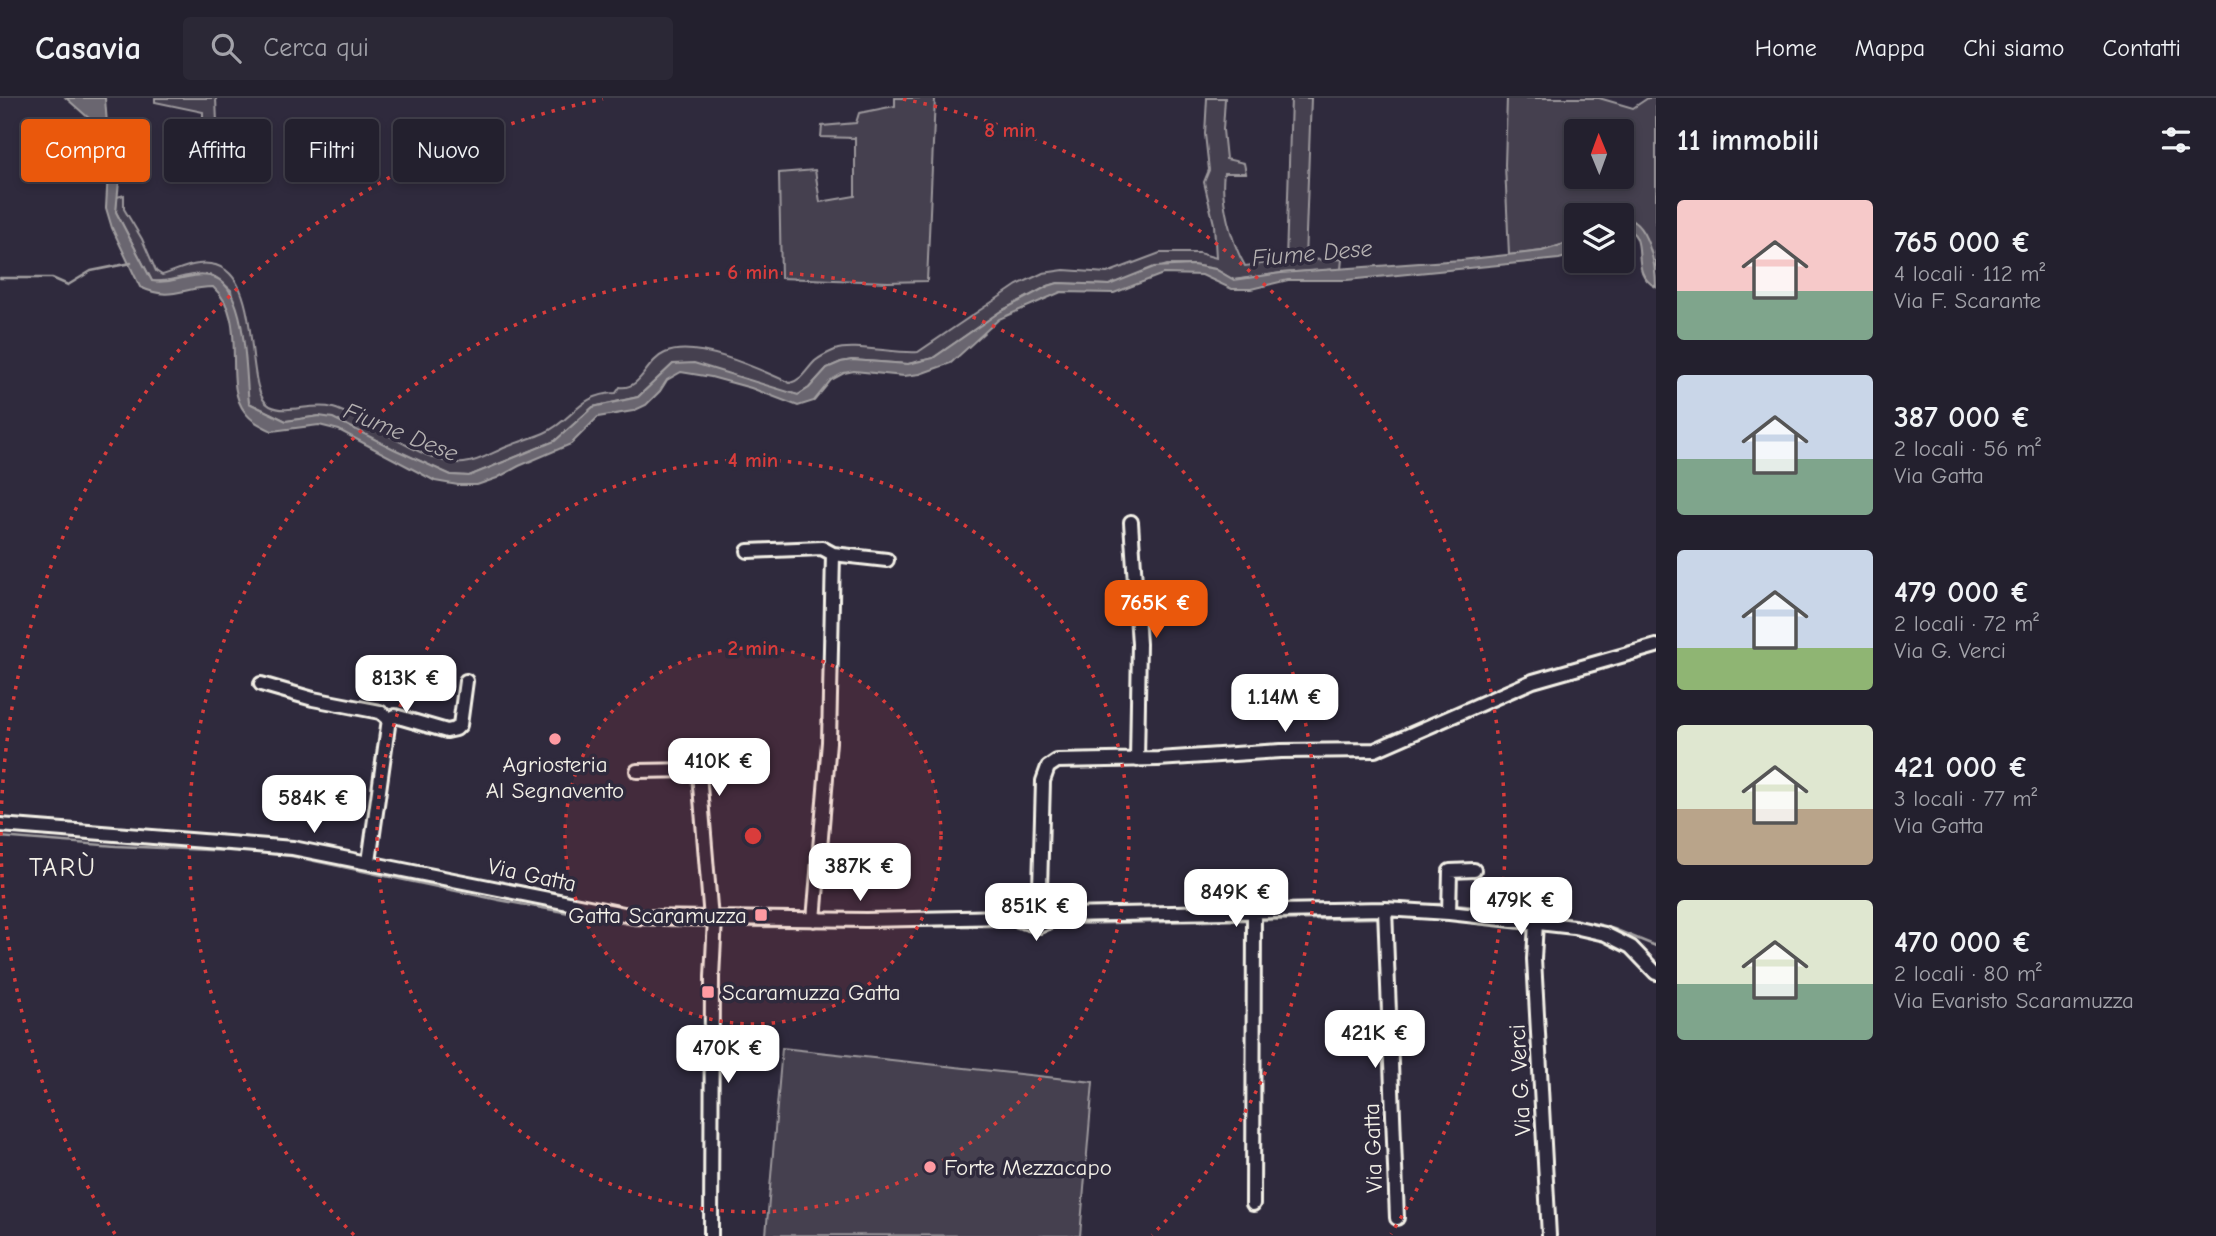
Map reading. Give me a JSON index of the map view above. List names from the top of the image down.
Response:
{
  "streets": {
    "street": ["Via Gatta", "Via G. Verci"]
  },
  "districts": ["TARÙ"],
  "water": ["Fiume Dese"],
  "places": {
    "other": ["Agriosteria Al Segnavento", "Forte Mezzacapo"],
    "transit": ["Gatta Scaramuzza", "Scaramuzza Gatta"]
  },
  "north": "top",
  "page": {
    "header": "Casavia",
    "search": "Cerca qui",
    "nav": [
      "Home",
      "Mappa",
      "Chi siamo",
      "Contatti"
    ],
    "heading": "11 immobili",
    "chip": [
      "Compra",
      "Affitta",
      "Filtri",
      "Nuovo"
    ],
    "list": [
      {
        "name": "765 000 €",
        "note": "4 locali · 112 m² · Via F. Scarante"
      },
      {
        "name": "387 000 €",
        "note": "2 locali · 56 m² · Via Gatta"
      },
      {
        "name": "479 000 €",
        "note": "2 locali · 72 m² · Via G. Verci"
      },
      {
        "name": "421 000 €",
        "note": "3 locali · 77 m² · Via Gatta"
      },
      {
        "name": "470 000 €",
        "note": "2 locali · 80 m² · Via Evaristo Scaramuzza"
      }
    ],
    "price": [
      "765K €",
      "813K €",
      "1.14M €",
      "410K €",
      "584K €",
      "387K €",
      "849K €",
      "479K €",
      "851K €",
      "421K €",
      "470K €"
    ]
  },
  "rings": [
    "8 min",
    "6 min",
    "4 min",
    "2 min"
  ]
}
